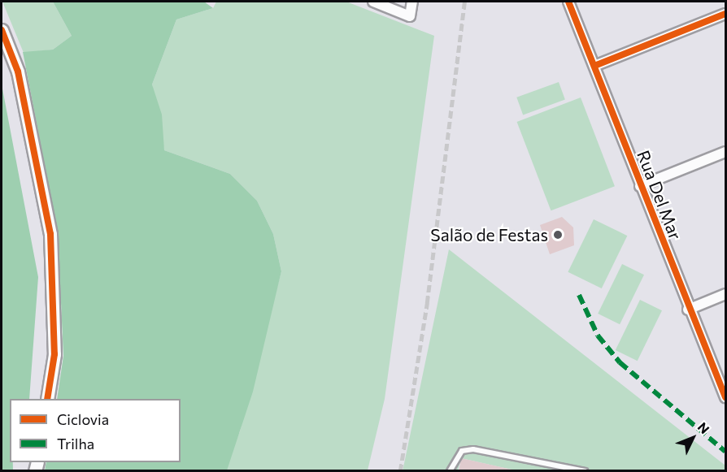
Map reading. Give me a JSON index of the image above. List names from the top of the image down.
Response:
{
  "streets": {
    "street": ["Rua Del Mar"]
  },
  "places": ["Salão de Festas"],
  "legend": ["Ciclovia", "Trilha"],
  "north": "top right"
}
